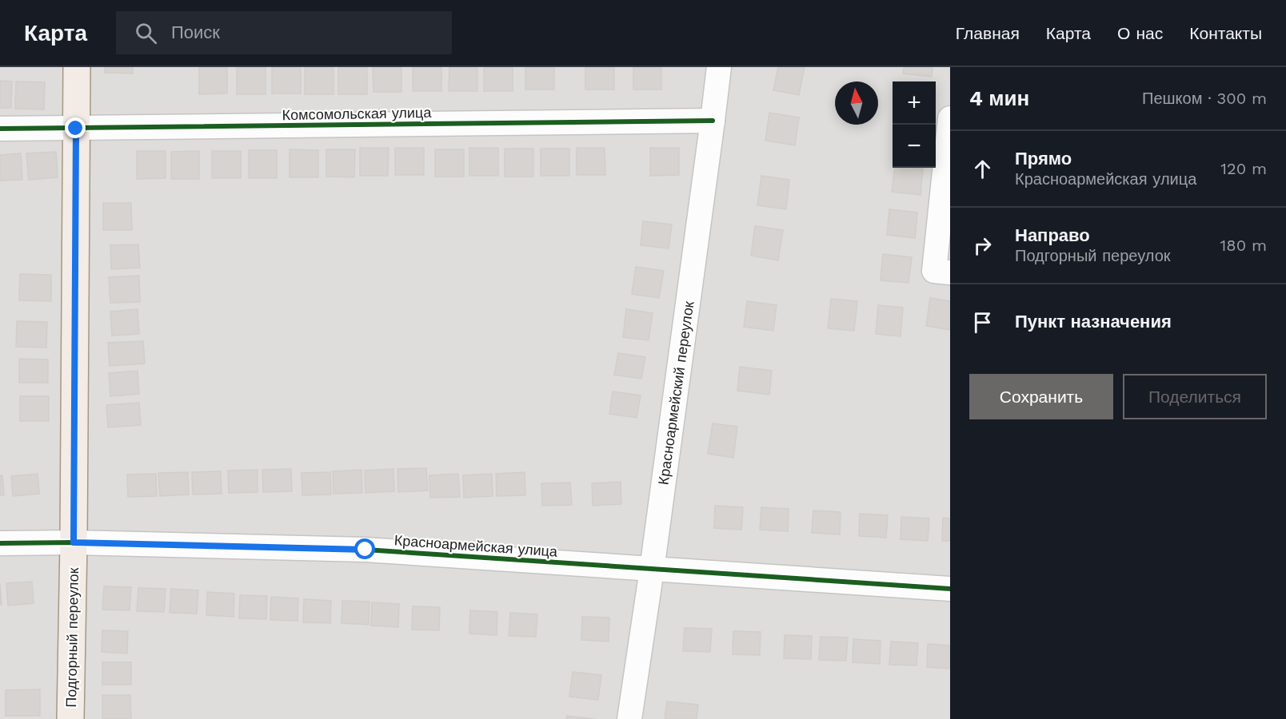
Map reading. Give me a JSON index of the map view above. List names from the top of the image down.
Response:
{
  "streets": {
    "main road": ["Подгорный переулок"],
    "street": ["Комсомольская улица", "Красноармейский переулок", "Красноармейская улица"]
  },
  "crossings": [
    ["Комсомольская улица", "Красноармейский переулок"],
    ["Комсомольская улица", "Подгорный переулок"],
    ["Красноармейский переулок", "Красноармейская улица"],
    ["Красноармейская улица", "Подгорный переулок"]
  ],
  "north": "top",
  "page": {
    "header": "Карта",
    "search": "Поиск",
    "nav": [
      "Главная",
      "Карта",
      "О нас",
      "Контакты"
    ],
    "heading": ["4 мин", "Пешком · 300 m"],
    "map_buttons": ["+", "−"],
    "list": [
      ["Прямо", "Красноармейская улица", "120 m"],
      ["Направо", "Подгорный переулок", "180 m"],
      "Пункт назначения"
    ],
    "buttons": ["Сохранить", "Поделиться"]
  }
}
